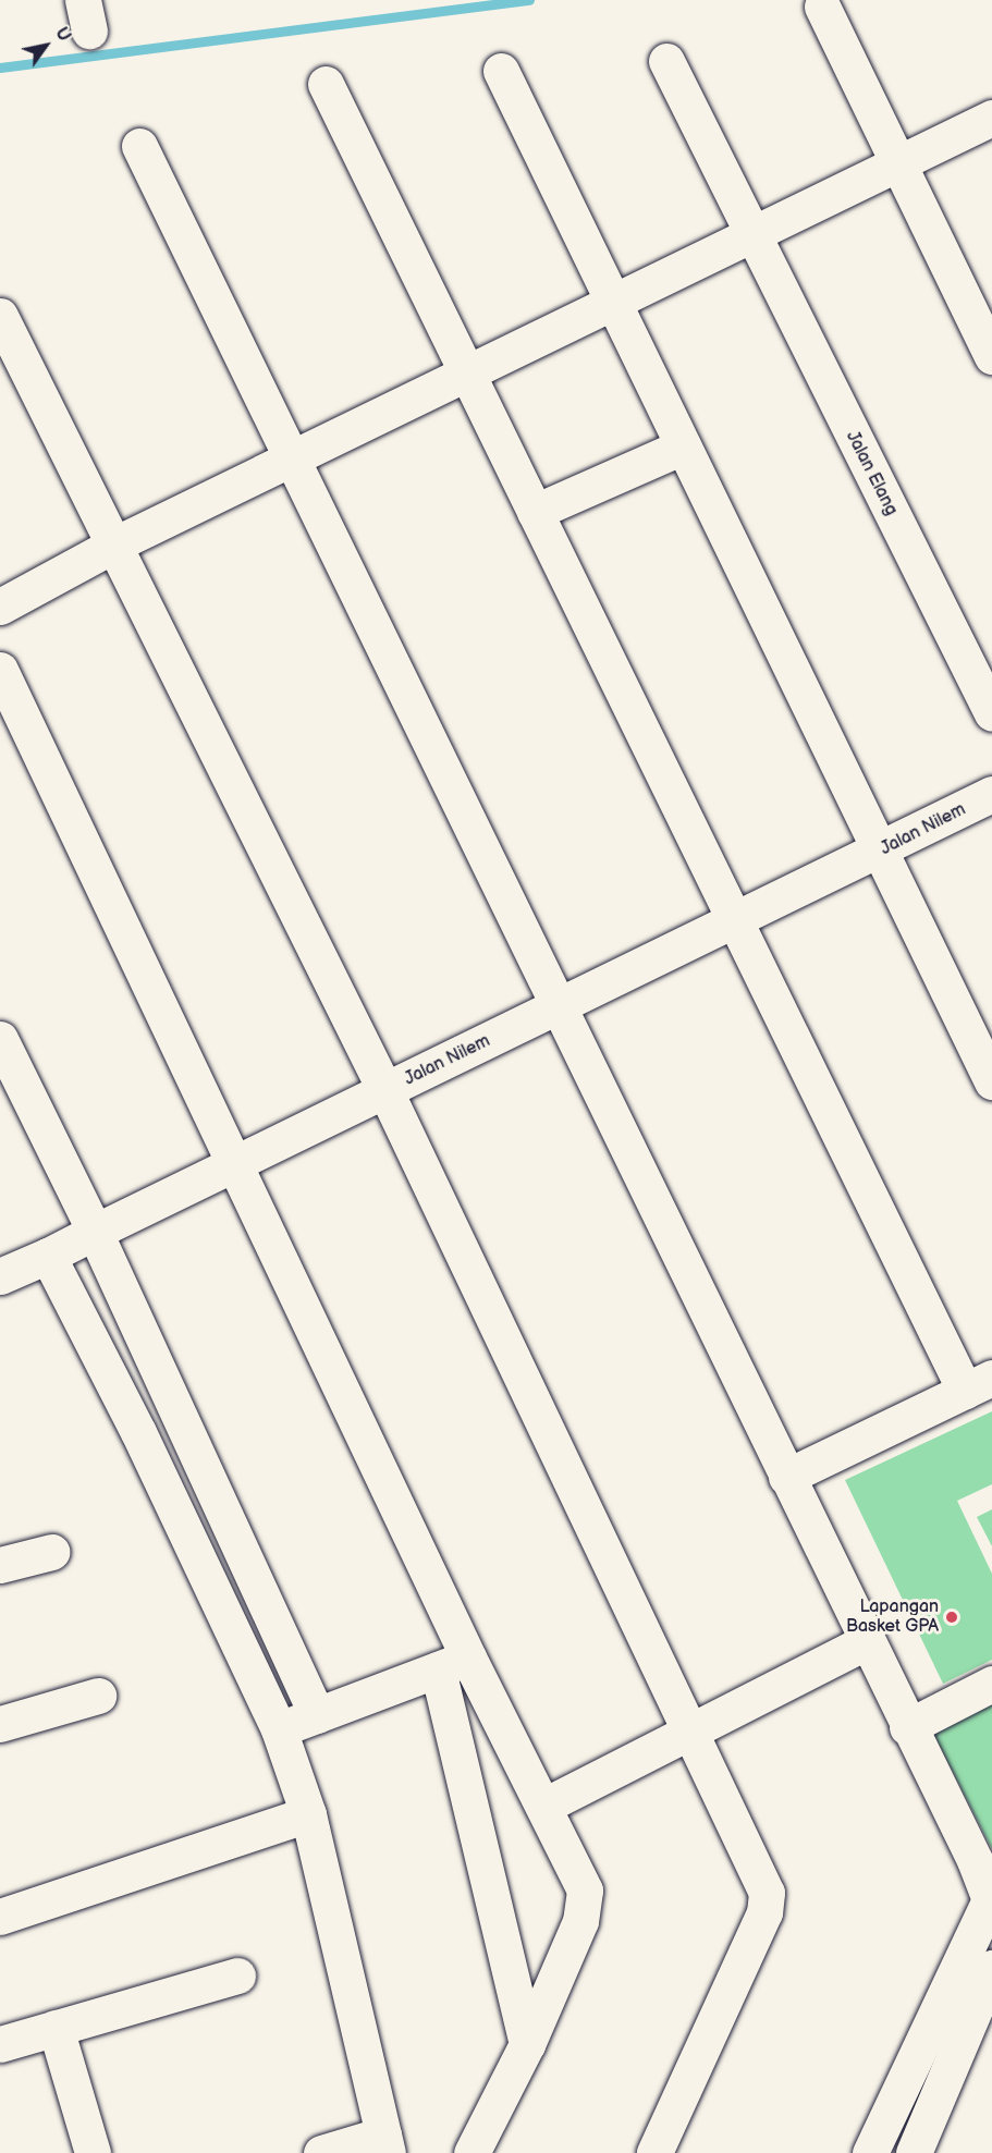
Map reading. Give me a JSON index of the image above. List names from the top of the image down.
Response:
{
  "streets": {
    "street": ["Jalan Elang", "Jalan Nilem"]
  },
  "places": ["Lapangan Basket GPA"],
  "north": "top right"
}
